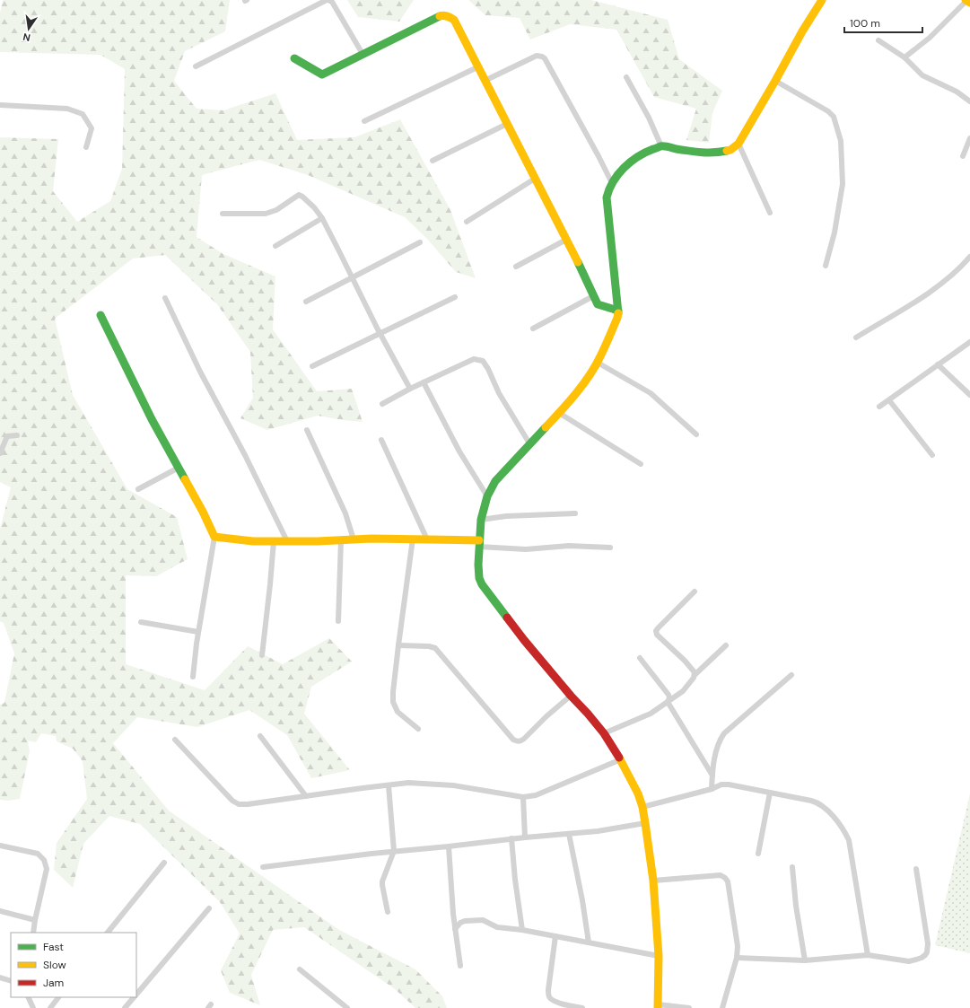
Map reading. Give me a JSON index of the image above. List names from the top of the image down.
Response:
{
  "legend": ["Fast", "Slow", "Jam"],
  "scale_bar": "100 m",
  "north": "bottom"
}
